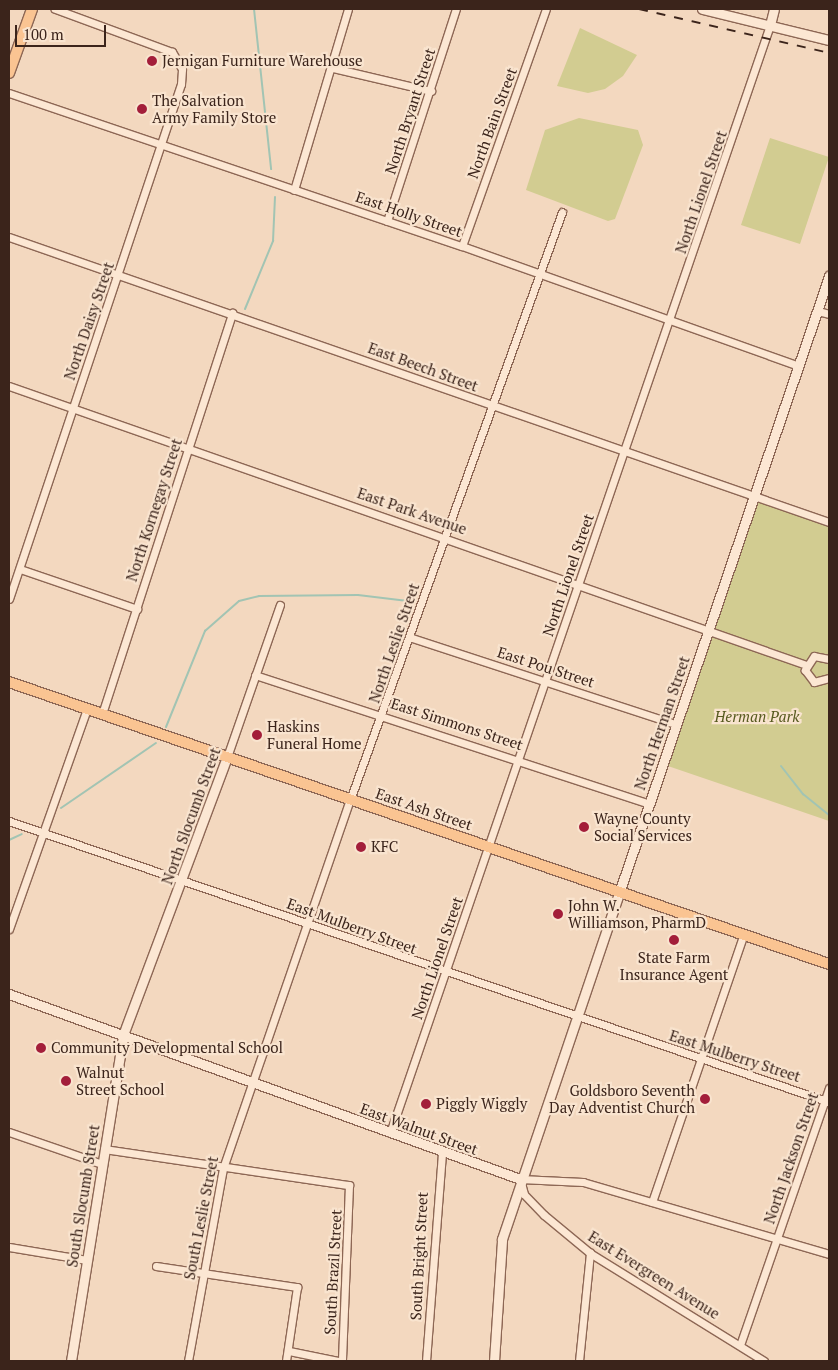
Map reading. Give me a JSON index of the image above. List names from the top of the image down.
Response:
{
  "streets": {
    "main road": ["East Ash Street"],
    "street": [
      "North Bryant Street",
      "North Bain Street",
      "North Lionel Street",
      "East Holly Street",
      "North Daisy Street",
      "East Beech Street",
      "North Kornegay Street",
      "East Park Avenue",
      "North Leslie Street",
      "East Pou Street",
      "North Herman Street",
      "East Simmons Street",
      "North Slocumb Street",
      "East Mulberry Street",
      "East Walnut Street",
      "North Jackson Street",
      "South Slocumb Street",
      "South Leslie Street",
      "South Bright Street",
      "South Brazil Street",
      "East Evergreen Avenue"
    ]
  },
  "crossings": [
    ["North Bryant Street", "East Holly Street"],
    ["North Bain Street", "East Holly Street"],
    ["North Lionel Street", "East Holly Street"],
    ["North Lionel Street", "East Beech Street"],
    ["North Lionel Street", "East Park Avenue"],
    ["North Lionel Street", "East Pou Street"],
    ["North Lionel Street", "East Simmons Street"],
    ["North Lionel Street", "East Ash Street"],
    ["North Lionel Street", "East Mulberry Street"],
    ["North Lionel Street", "East Walnut Street"],
    ["East Holly Street", "North Daisy Street"],
    ["East Holly Street", "North Leslie Street"],
    ["East Holly Street", "North Herman Street"],
    ["North Daisy Street", "East Beech Street"],
    ["North Daisy Street", "East Park Avenue"],
    ["East Beech Street", "North Kornegay Street"],
    ["East Beech Street", "North Leslie Street"],
    ["East Beech Street", "North Herman Street"],
    ["North Kornegay Street", "East Park Avenue"],
    ["North Kornegay Street", "East Ash Street"],
    ["East Park Avenue", "North Leslie Street"],
    ["East Park Avenue", "North Herman Street"],
    ["North Leslie Street", "East Pou Street"],
    ["North Leslie Street", "East Simmons Street"],
    ["North Leslie Street", "East Ash Street"],
    ["North Leslie Street", "East Mulberry Street"],
    ["North Leslie Street", "East Walnut Street"],
    ["North Leslie Street", "South Leslie Street"],
    ["East Pou Street", "North Herman Street"],
    ["North Herman Street", "East Simmons Street"],
    ["North Herman Street", "East Ash Street"],
    ["North Herman Street", "East Mulberry Street"],
    ["North Herman Street", "East Walnut Street"],
    ["North Herman Street", "East Evergreen Avenue"],
    ["East Simmons Street", "North Slocumb Street"],
    ["East Ash Street", "North Slocumb Street"],
    ["North Slocumb Street", "East Mulberry Street"],
    ["North Slocumb Street", "East Walnut Street"],
    ["North Slocumb Street", "South Slocumb Street"],
    ["East Mulberry Street", "North Jackson Street"],
    ["East Walnut Street", "North Jackson Street"],
    ["East Walnut Street", "South Slocumb Street"],
    ["East Walnut Street", "South Leslie Street"],
    ["East Walnut Street", "South Bright Street"],
    ["East Walnut Street", "East Evergreen Avenue"],
    ["North Jackson Street", "East Evergreen Avenue"],
    ["South Leslie Street", "South Brazil Street"]
  ],
  "parks": ["Herman Park"],
  "places": [
    "Jernigan Furniture Warehouse",
    "The Salvation Army Family Store",
    "Haskins Funeral Home",
    "Wayne County Social Services",
    "KFC",
    "John W. Williamson, PharmD",
    "State Farm Insurance Agent",
    "Community Developmental School",
    "Walnut Street School",
    "Goldsboro Seventh Day Adventist Church",
    "Piggly Wiggly"
  ],
  "scale_bar": "100 m"
}
